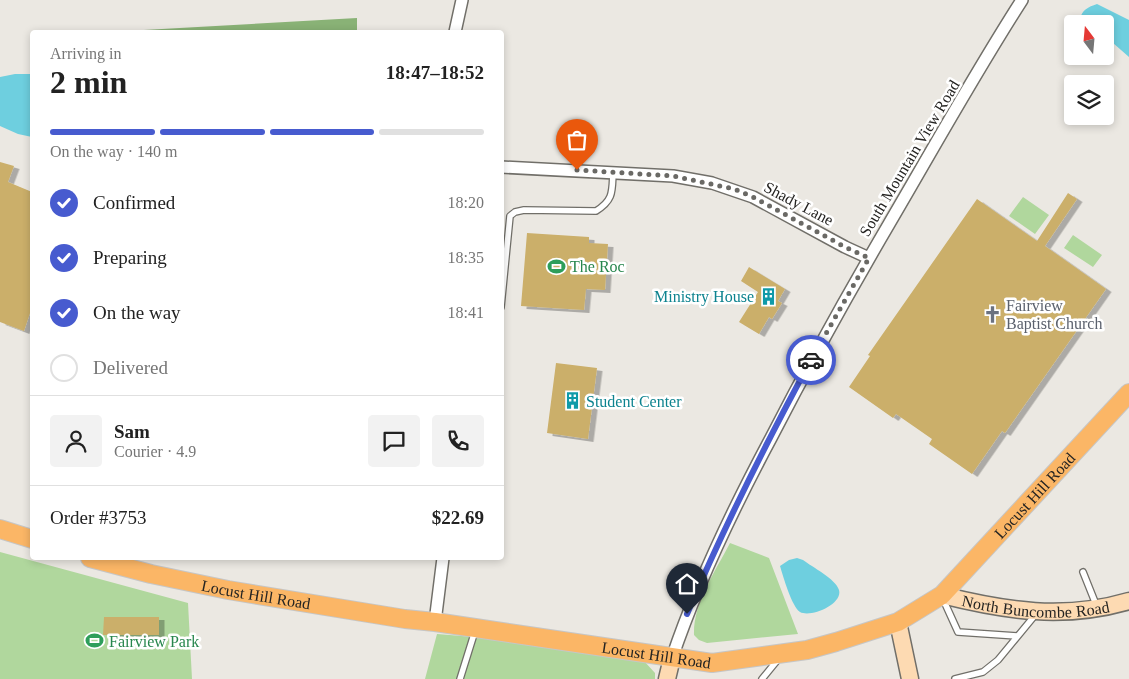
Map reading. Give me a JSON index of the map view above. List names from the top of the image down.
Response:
{
  "streets": {
    "main road": ["Locust Hill Road"],
    "street": ["South Mountain View Road", "Shady Lane", "North Buncombe Road"]
  },
  "crossings": [
    ["South Mountain View Road", "Shady Lane"],
    ["South Mountain View Road", "Locust Hill Road"],
    ["Locust Hill Road", "North Buncombe Road"]
  ],
  "places": {
    "sports": ["The Roc", "Fairview Park"],
    "building": ["Ministry House", "Student Center"],
    "church": ["Fairview Baptist Church"]
  },
  "north": "top",
  "page": {
    "heading": ["2 min", "Arriving in", "18:47–18:52"],
    "panel": [
      "Sam",
      "Courier · 4.9",
      "Order #3753",
      "$22.69"
    ],
    "bar": "On the way · 140 m",
    "list": [
      ["Confirmed", "18:20"],
      ["Preparing", "18:35"],
      ["On the way", "18:41"],
      "Delivered"
    ]
  }
}
